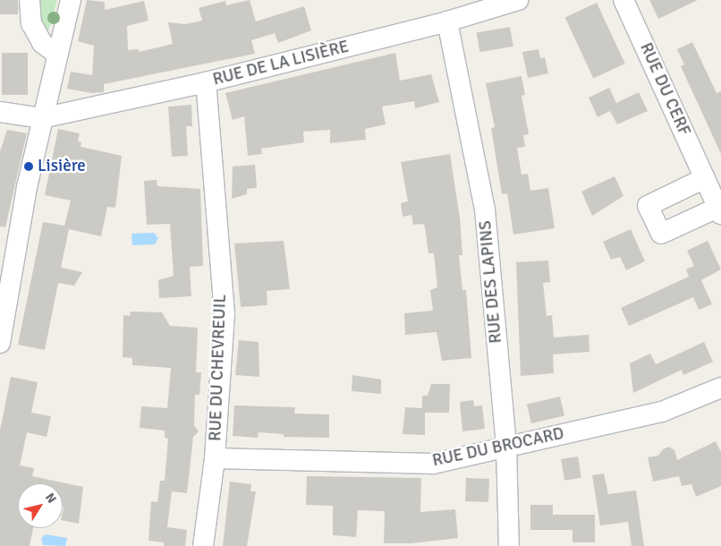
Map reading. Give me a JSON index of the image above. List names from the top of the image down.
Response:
{
  "streets": {
    "street": [
      "RUE DE LA LISIÈRE",
      "RUE DU CERF",
      "RUE DES LAPINS",
      "RUE DU CHEVREUIL",
      "RUE DU BROCARD"
    ]
  },
  "crossings": [
    ["RUE DE LA LISIÈRE", "RUE DES LAPINS"],
    ["RUE DE LA LISIÈRE", "RUE DU CHEVREUIL"],
    ["RUE DES LAPINS", "RUE DU BROCARD"],
    ["RUE DU CHEVREUIL", "RUE DU BROCARD"]
  ],
  "places": ["Lisière"],
  "north": "top right"
}
